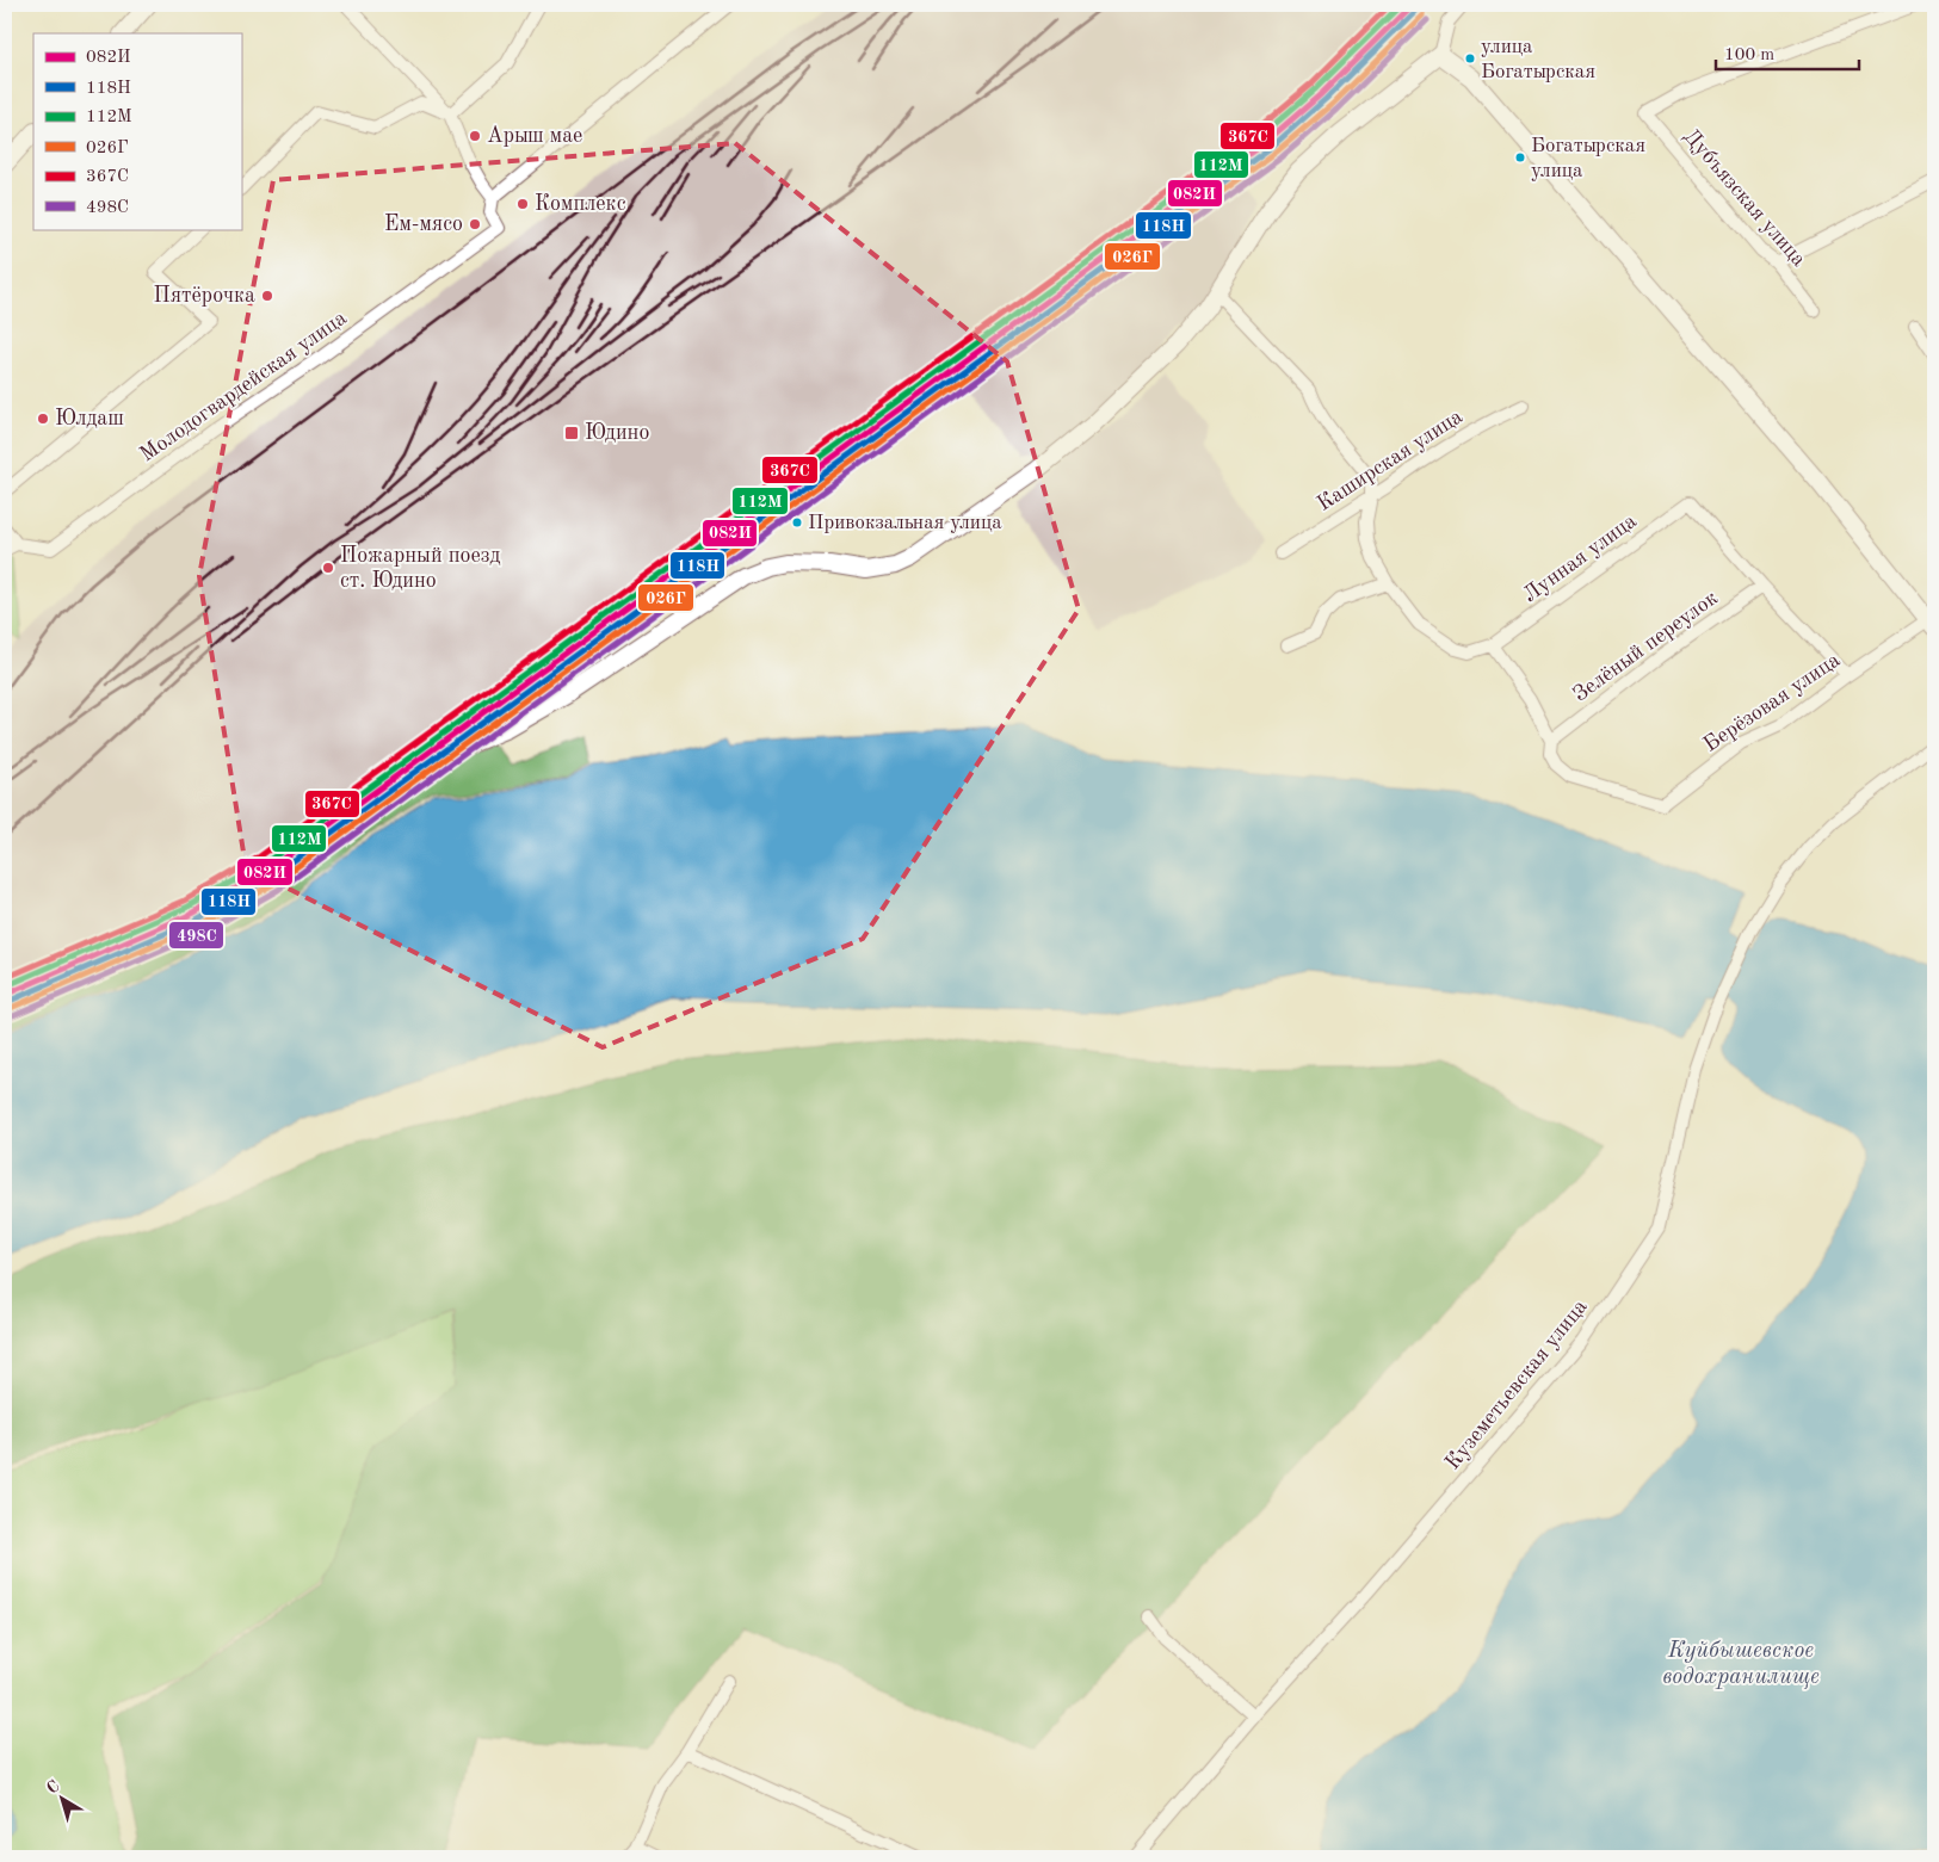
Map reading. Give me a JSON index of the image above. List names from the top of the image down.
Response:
{
  "streets": {
    "street": [
      "Дубъязская улица",
      "Молодогвардейская улица",
      "Каширская улица",
      "Лунная улица",
      "Зелёный переулок",
      "Берёзовая улица",
      "Куземетьевская улица"
    ]
  },
  "crossings": [
    ["Лунная улица", "Зелёный переулок"],
    ["Зелёный переулок", "Берёзовая улица"]
  ],
  "water": ["Куйбышевское водохранилище"],
  "places": {
    "other": [
      "улица Богатырская",
      "Арыш мае",
      "Богатырская улица",
      "Комплекс",
      "Ем-мясо",
      "Пятёрочка",
      "Юлдаш",
      "Привокзальная улица",
      "Пожарный поезд ст. Юдино"
    ],
    "transit": ["Юдино"]
  },
  "lines": [
    "transit line 082И",
    "transit line 112М",
    "transit line 367С",
    "transit line 118Н",
    "transit line 026Г",
    "transit line 498С"
  ],
  "legend": [
    "082И",
    "118Н",
    "112М",
    "026Г",
    "367С",
    "498С"
  ],
  "scale_bar": "100 m",
  "north": "top left"
}
